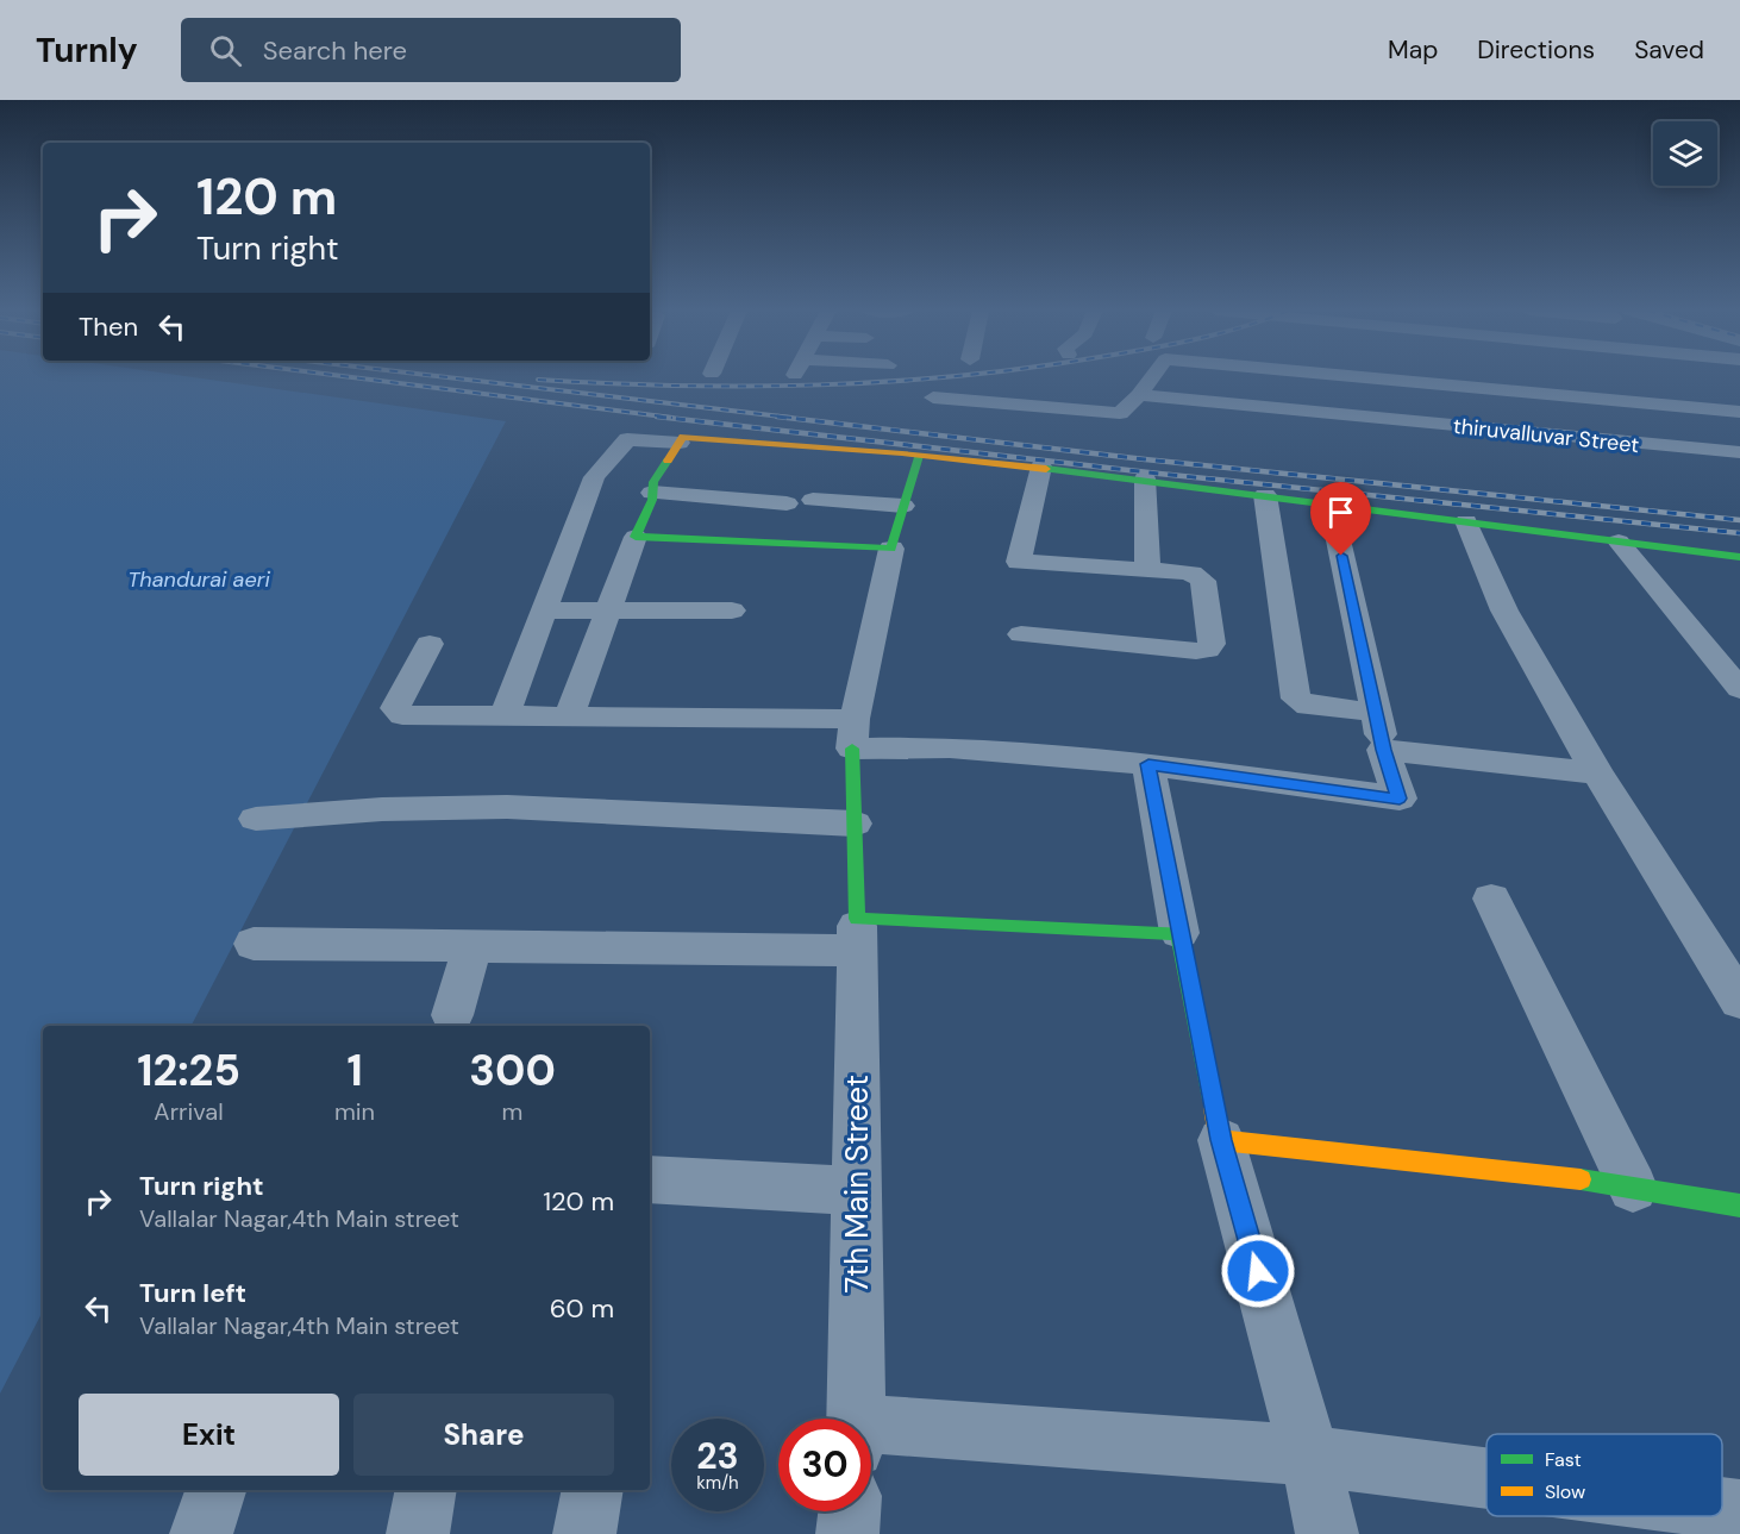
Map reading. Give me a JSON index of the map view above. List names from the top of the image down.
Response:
{
  "streets": {
    "street": ["thiruvalluvar Street", "7th Main Street"]
  },
  "water": ["Thandurai aeri"],
  "legend": ["Fast", "Slow"],
  "page": {
    "header": "Turnly",
    "search": "Search here",
    "nav": ["Map", "Directions", "Saved"],
    "turn": ["120 m", "Turn right"],
    "then": "Then",
    "eta": [
      "12:25",
      "Arrival",
      "1",
      "min",
      "300",
      "m"
    ],
    "list": [
      {
        "name": "Turn right",
        "note": "Vallalar Nagar,4th Main street",
        "value": "120 m"
      },
      {
        "name": "Turn left",
        "note": "Vallalar Nagar,4th Main street",
        "value": "60 m"
      }
    ],
    "buttons": ["Exit", "Share"],
    "speed": "23 km/h",
    "limit": "30"
  }
}
